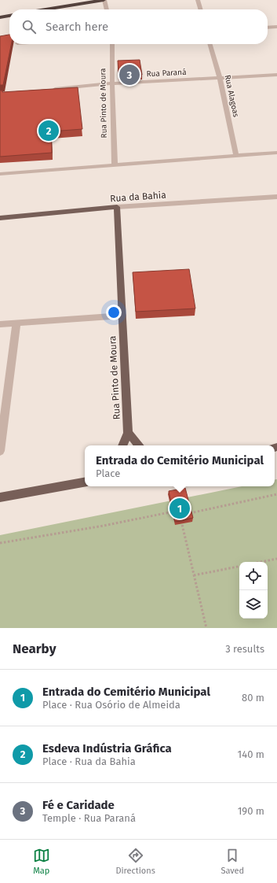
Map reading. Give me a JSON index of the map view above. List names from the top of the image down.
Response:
{
  "streets": {
    "main road": ["Rua Pinto de Moura", "Rua da Bahia"],
    "street": ["Rua Paraná", "Rua Alagoas"]
  },
  "crossings": [
    ["Rua Paraná", "Rua Alagoas"],
    ["Rua Paraná", "Rua Pinto de Moura"],
    ["Rua Pinto de Moura", "Rua da Bahia"]
  ],
  "page": {
    "search": "Search here",
    "pins": ["3", "2", "1"],
    "popup": ["Entrada do Cemitério Municipal", "Place"],
    "heading": ["Nearby", "3 results"],
    "list": [
      {
        "mark": "1",
        "name": "Entrada do Cemitério Municipal",
        "note": "Place · Rua Osório de Almeida",
        "value": "80 m"
      },
      {
        "mark": "2",
        "name": "Esdeva Indústria Gráfica",
        "note": "Place · Rua da Bahia",
        "value": "140 m"
      },
      {
        "mark": "3",
        "name": "Fé e Caridade",
        "note": "Temple · Rua Paraná",
        "value": "190 m"
      }
    ],
    "nav": ["Map", "Directions", "Saved"]
  }
}
